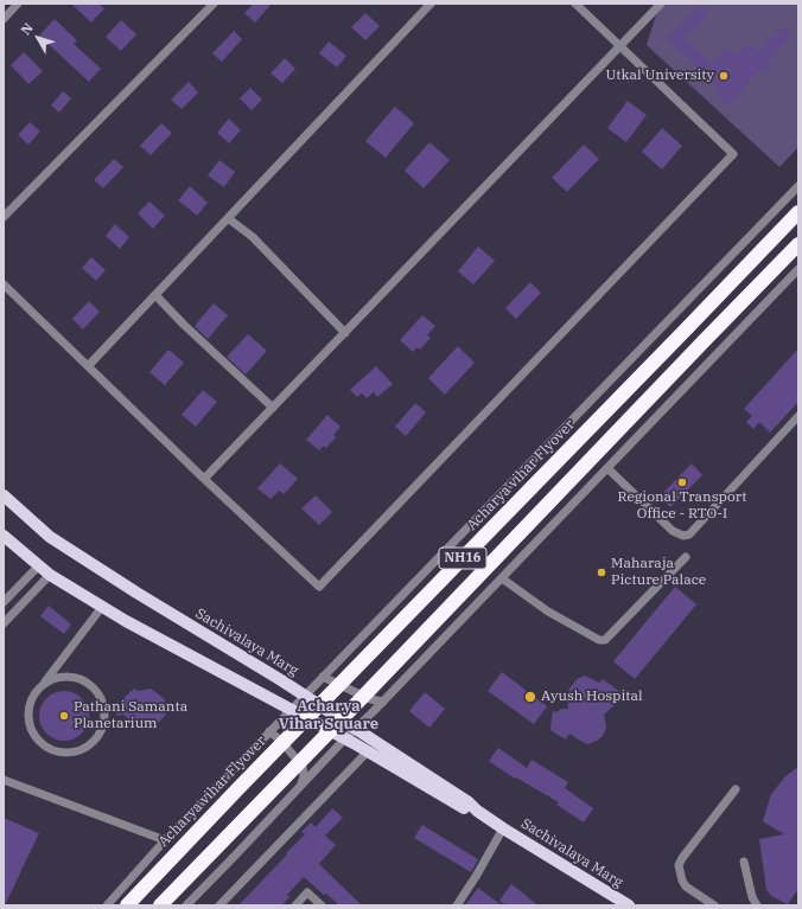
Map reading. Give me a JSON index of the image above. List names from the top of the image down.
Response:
{
  "streets": {
    "highway": ["Acharya vihar Flyover", "NH16"],
    "main road": ["Sachivalaya Marg"]
  },
  "districts": ["Acharya Vihar Square"],
  "places": [
    "Utkal University",
    "Regional Transport Office - RTO-I",
    "Maharaja Picture Palace",
    "Ayush Hospital",
    "Pathani Samanta Planetarium"
  ],
  "north": "top left"
}
